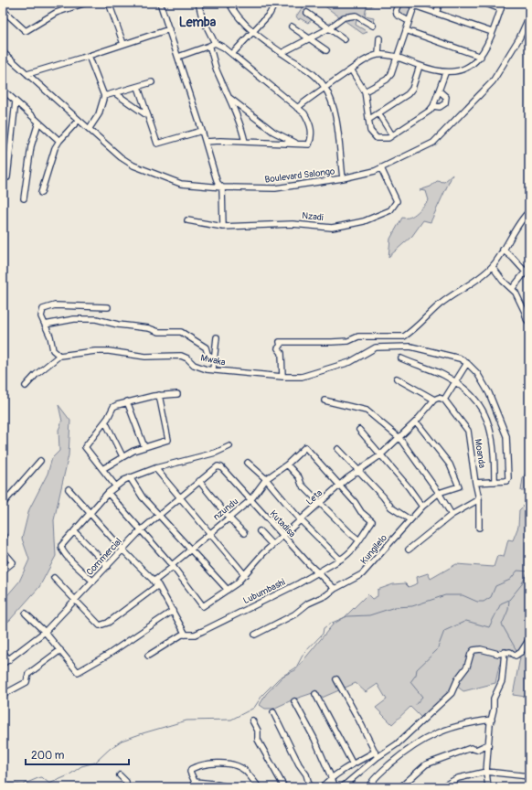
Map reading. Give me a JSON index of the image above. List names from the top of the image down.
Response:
{
  "streets": {
    "street": [
      "Boulevard Salongo",
      "Nzadi",
      "Mwaka",
      "Moanda",
      "Leta",
      "nzundu",
      "Kutadisa",
      "Kungilelo",
      "Commercial",
      "Lubumbashi"
    ]
  },
  "crossings": [
    ["Boulevard Salongo", "Nzadi"],
    ["Leta", "nzundu"],
    ["Leta", "Kutadisa"],
    ["Leta", "Kungilelo"],
    ["Leta", "Lubumbashi"],
    ["nzundu", "Kutadisa"],
    ["nzundu", "Commercial"],
    ["nzundu", "Lubumbashi"],
    ["Kutadisa", "Kungilelo"],
    ["Kutadisa", "Commercial"],
    ["Kutadisa", "Lubumbashi"]
  ],
  "districts": ["Lemba"],
  "scale_bar": "200 m"
}
